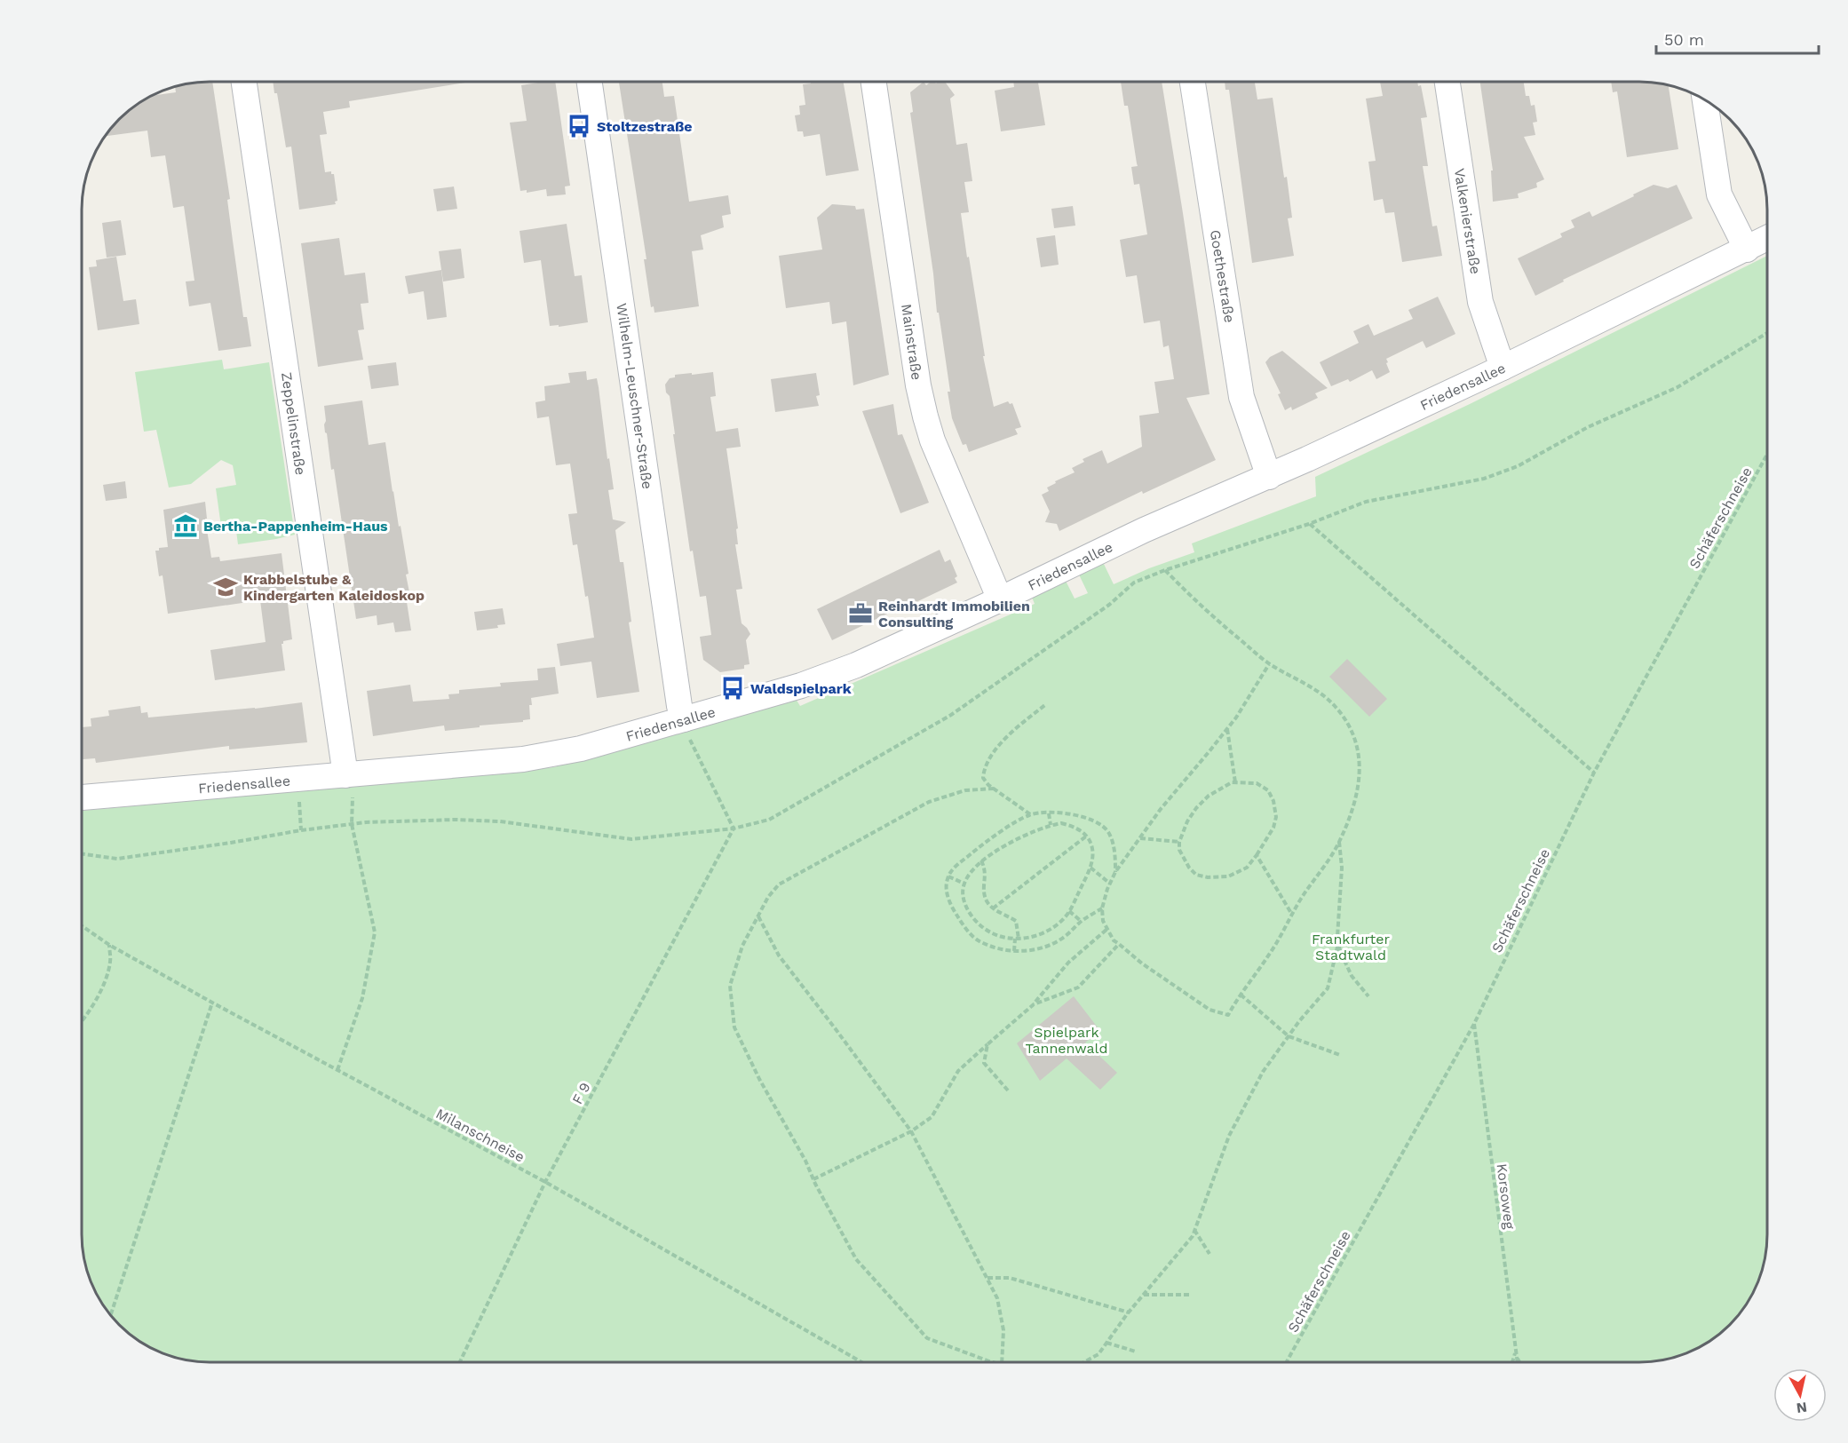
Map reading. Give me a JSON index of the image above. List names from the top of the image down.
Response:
{
  "streets": {
    "street": [
      "Valkenierstraße",
      "Goethestraße",
      "Mainstraße",
      "Friedensallee",
      "Wilhelm-Leuschner-Straße",
      "Zeppelinstraße"
    ],
    "path": [
      "Schäferschneise",
      "F 9",
      "Milanschneise",
      "Korsoweg"
    ]
  },
  "crossings": [
    ["Valkenierstraße", "Friedensallee"],
    ["Goethestraße", "Friedensallee"],
    ["Mainstraße", "Friedensallee"],
    ["Friedensallee", "Wilhelm-Leuschner-Straße"],
    ["Friedensallee", "Zeppelinstraße"],
    ["Schäferschneise", "Korsoweg"],
    ["F 9", "Milanschneise"]
  ],
  "parks": ["Frankfurter Stadtwald", "Spielpark Tannenwald"],
  "places": {
    "bus stop": ["Stoltzestraße", "Waldspielpark"],
    "museum": ["Bertha-Pappenheim-Haus"],
    "school or university": ["Krabbelstube & Kindergarten Kaleidoskop"],
    "office": ["Reinhardt Immobilien Consulting"]
  },
  "scale_bar": "50 m",
  "north": "bottom"
}
